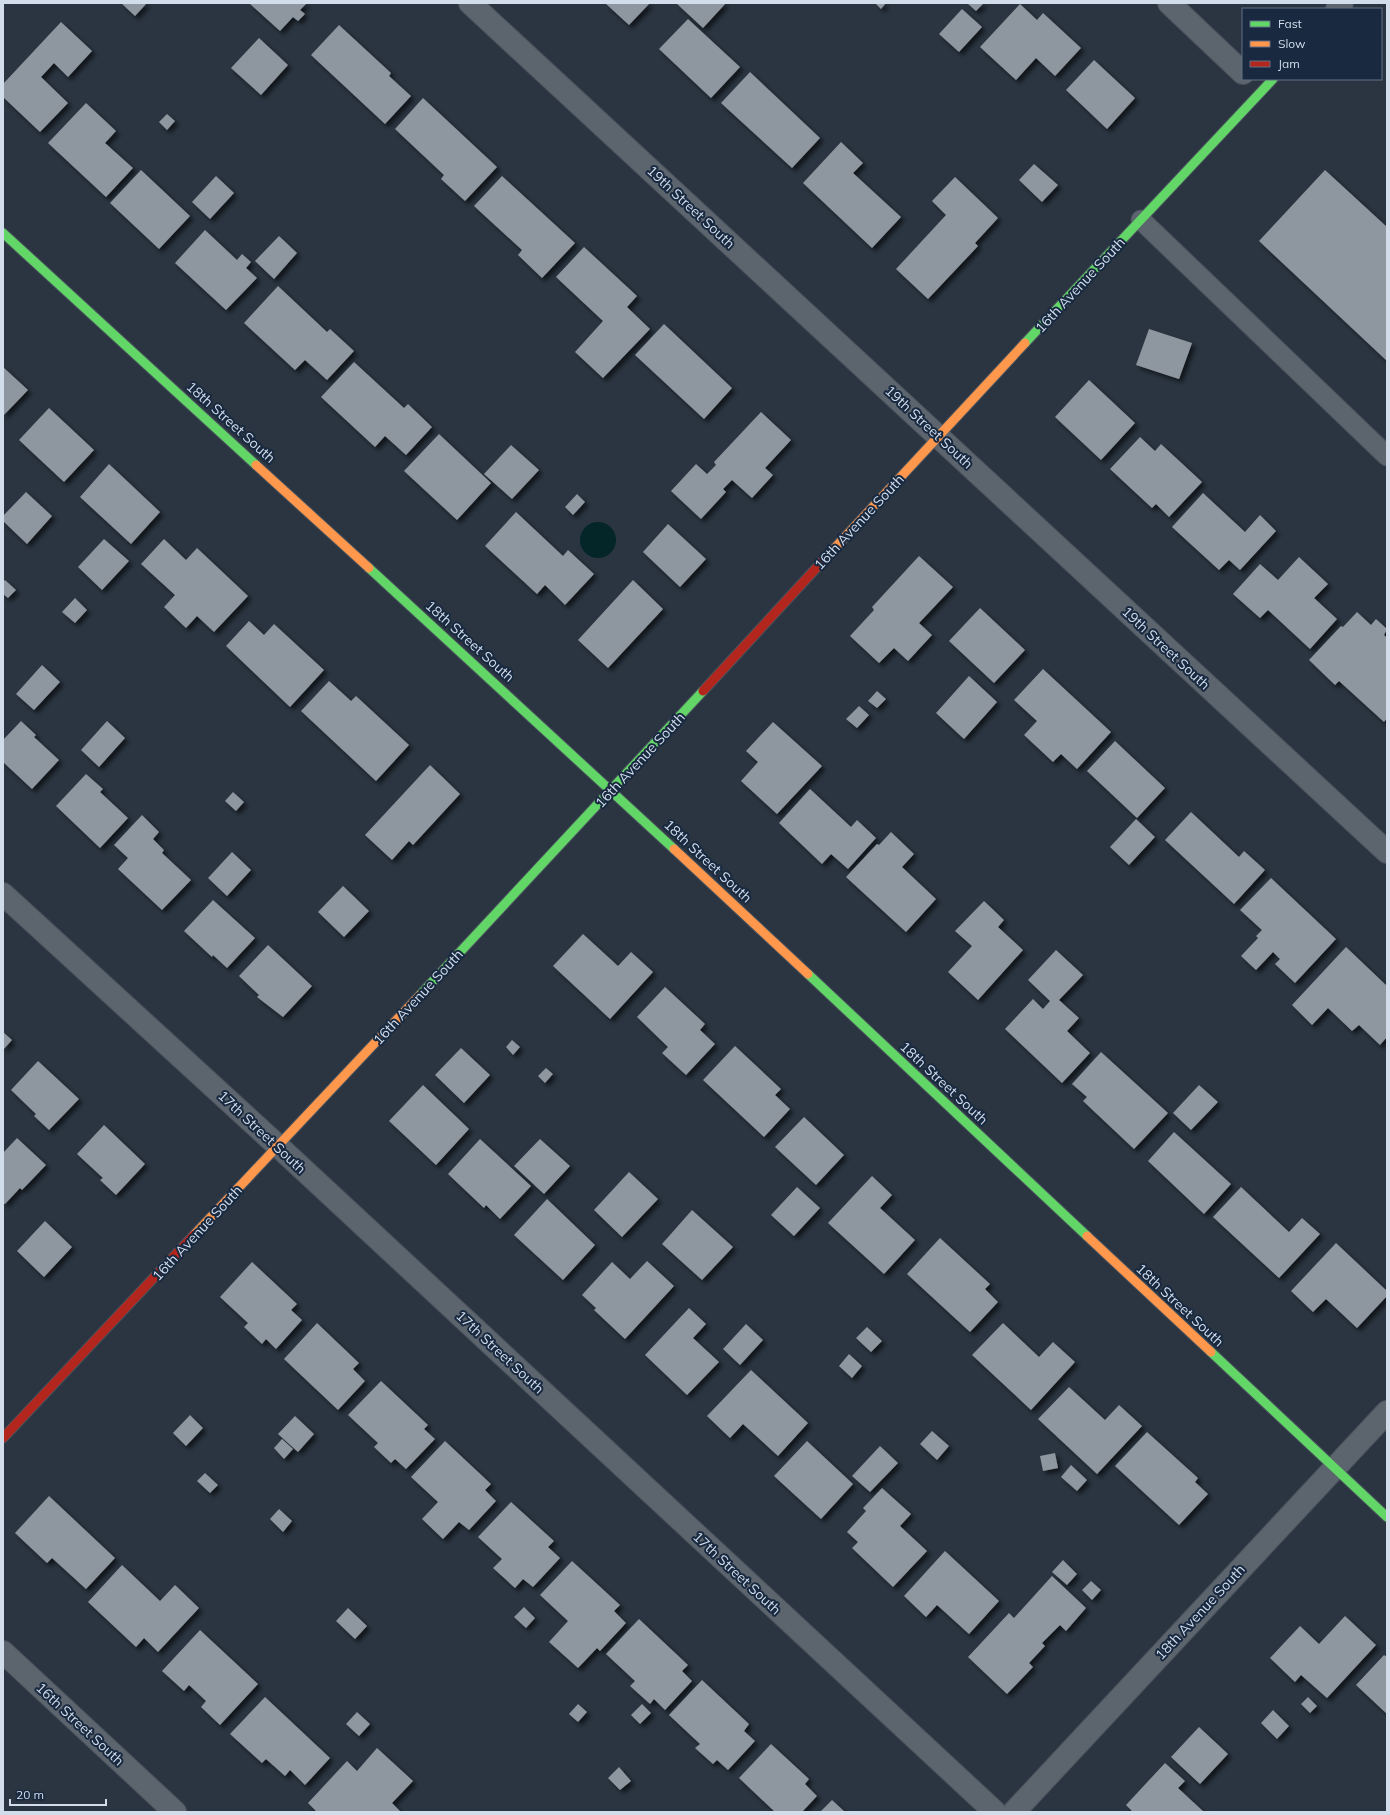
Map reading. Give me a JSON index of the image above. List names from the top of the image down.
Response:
{
  "streets": {
    "street": [
      "19th Street South",
      "16th Avenue South",
      "18th Street South",
      "17th Street South",
      "18th Avenue South",
      "16th Street South"
    ]
  },
  "crossings": [
    ["19th Street South", "16th Avenue South"],
    ["16th Avenue South", "18th Street South"],
    ["16th Avenue South", "17th Street South"],
    ["18th Street South", "18th Avenue South"]
  ],
  "legend": ["Fast", "Slow", "Jam"],
  "scale_bar": "20 m"
}
